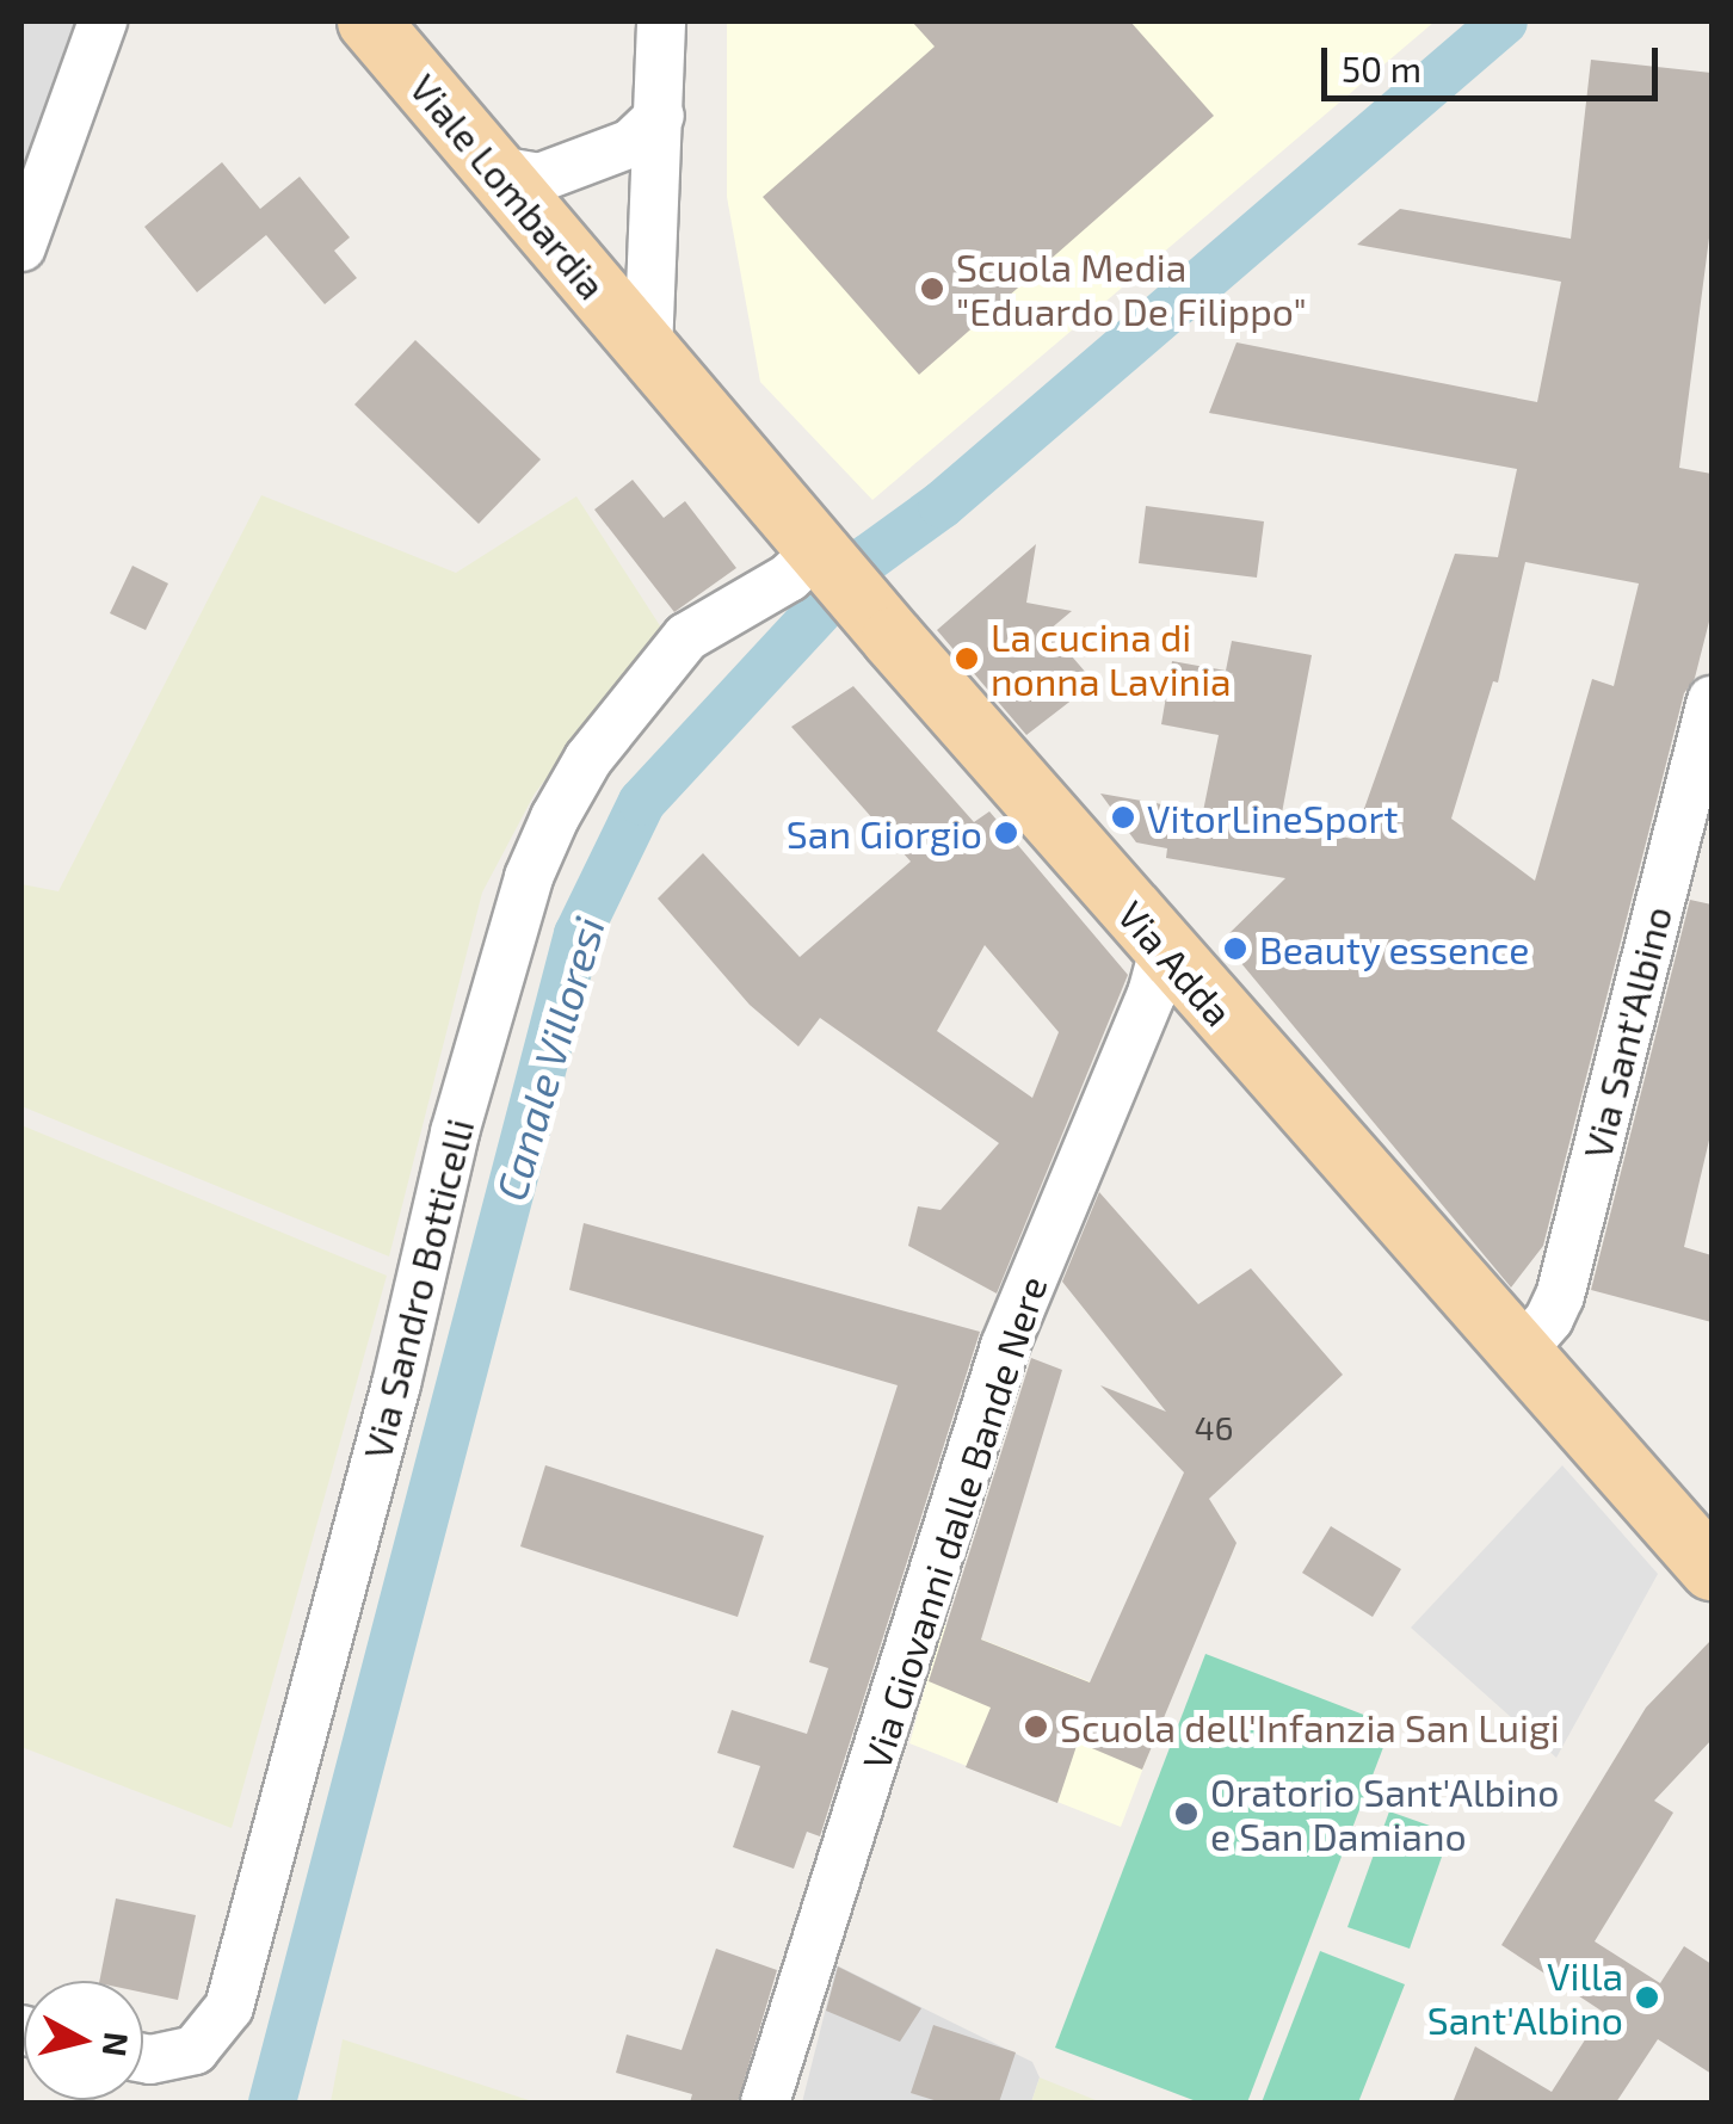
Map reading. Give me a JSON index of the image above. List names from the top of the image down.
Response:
{
  "streets": {
    "main road": ["Viale Lombardia", "Via Adda"],
    "street": ["Via Sant'Albino", "Via Sandro Botticelli", "Via Giovanni dalle Bande Nere"]
  },
  "crossings": [
    ["Viale Lombardia", "Via Adda"],
    ["Via Adda", "Via Sant'Albino"],
    ["Via Adda", "Via Sandro Botticelli"],
    ["Via Adda", "Via Giovanni dalle Bande Nere"]
  ],
  "water": ["Canale Villoresi"],
  "places": [
    "Scuola Media \"Eduardo De Filippo\"",
    "La cucina di nonna Lavinia",
    "VitorLineSport",
    "San Giorgio",
    "Beauty essence",
    "Scuola dell'Infanzia San Luigi",
    "Oratorio Sant'Albino e San Damiano",
    "Villa Sant'Albino"
  ],
  "house_numbers": ["46"],
  "scale_bar": "50 m",
  "north": "right"
}
